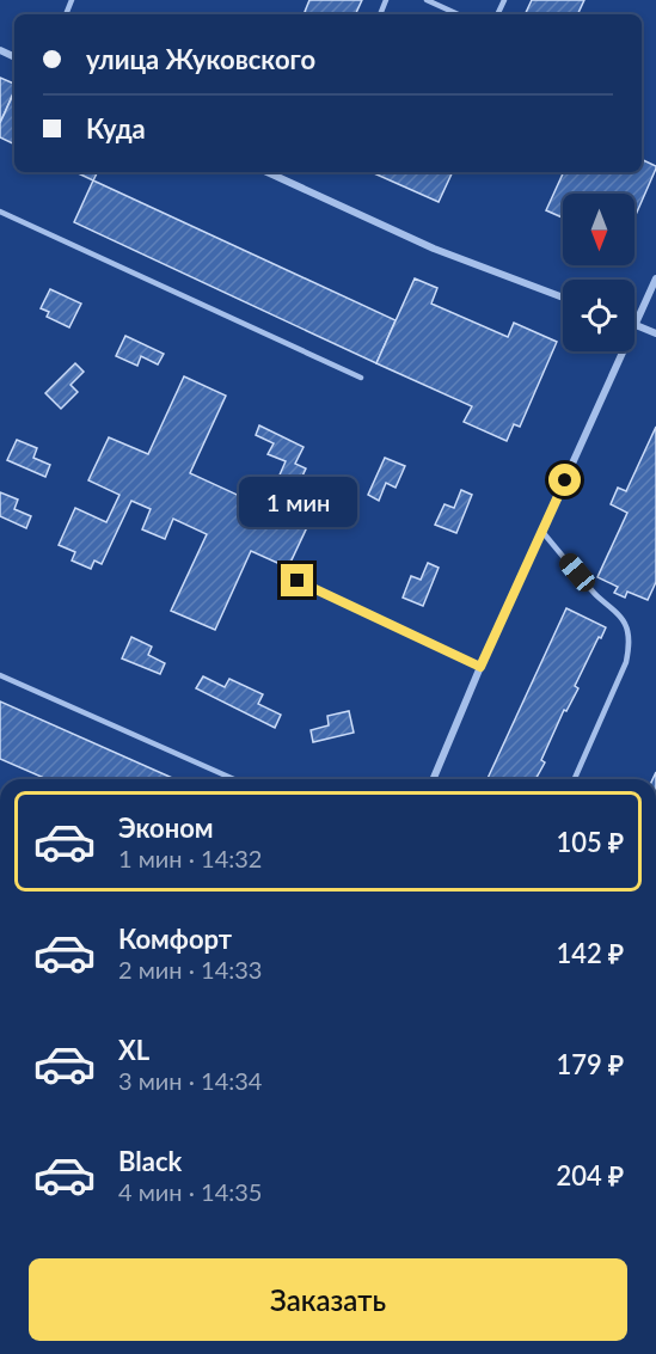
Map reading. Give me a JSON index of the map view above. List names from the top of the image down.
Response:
{
  "north": "bottom",
  "page": {
    "banner": ["улица Жуковского", "Куда"],
    "bubble": "1 мин",
    "list": [
      {
        "name": "Эконом",
        "note": "1 мин · 14:32",
        "value": "105 ₽"
      },
      {
        "name": "Комфорт",
        "note": "2 мин · 14:33",
        "value": "142 ₽"
      },
      {
        "name": "XL",
        "note": "3 мин · 14:34",
        "value": "179 ₽"
      },
      {
        "name": "Black",
        "note": "4 мин · 14:35",
        "value": "204 ₽"
      }
    ],
    "buttons": "Заказать"
  }
}
